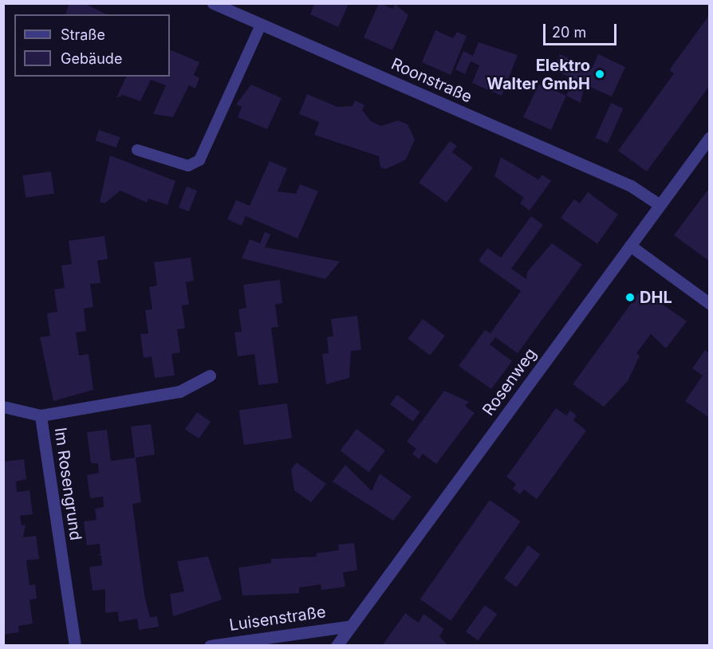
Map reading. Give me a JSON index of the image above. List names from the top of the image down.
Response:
{
  "streets": {
    "street": [
      "Roonstraße",
      "Rosenweg",
      "Im Rosengrund",
      "Luisenstraße"
    ]
  },
  "crossings": [
    ["Roonstraße", "Rosenweg"],
    ["Rosenweg", "Luisenstraße"]
  ],
  "places": ["Elektro Walter GmbH", "DHL"],
  "legend": ["Straße", "Gebäude"],
  "scale_bar": "20 m"
}
